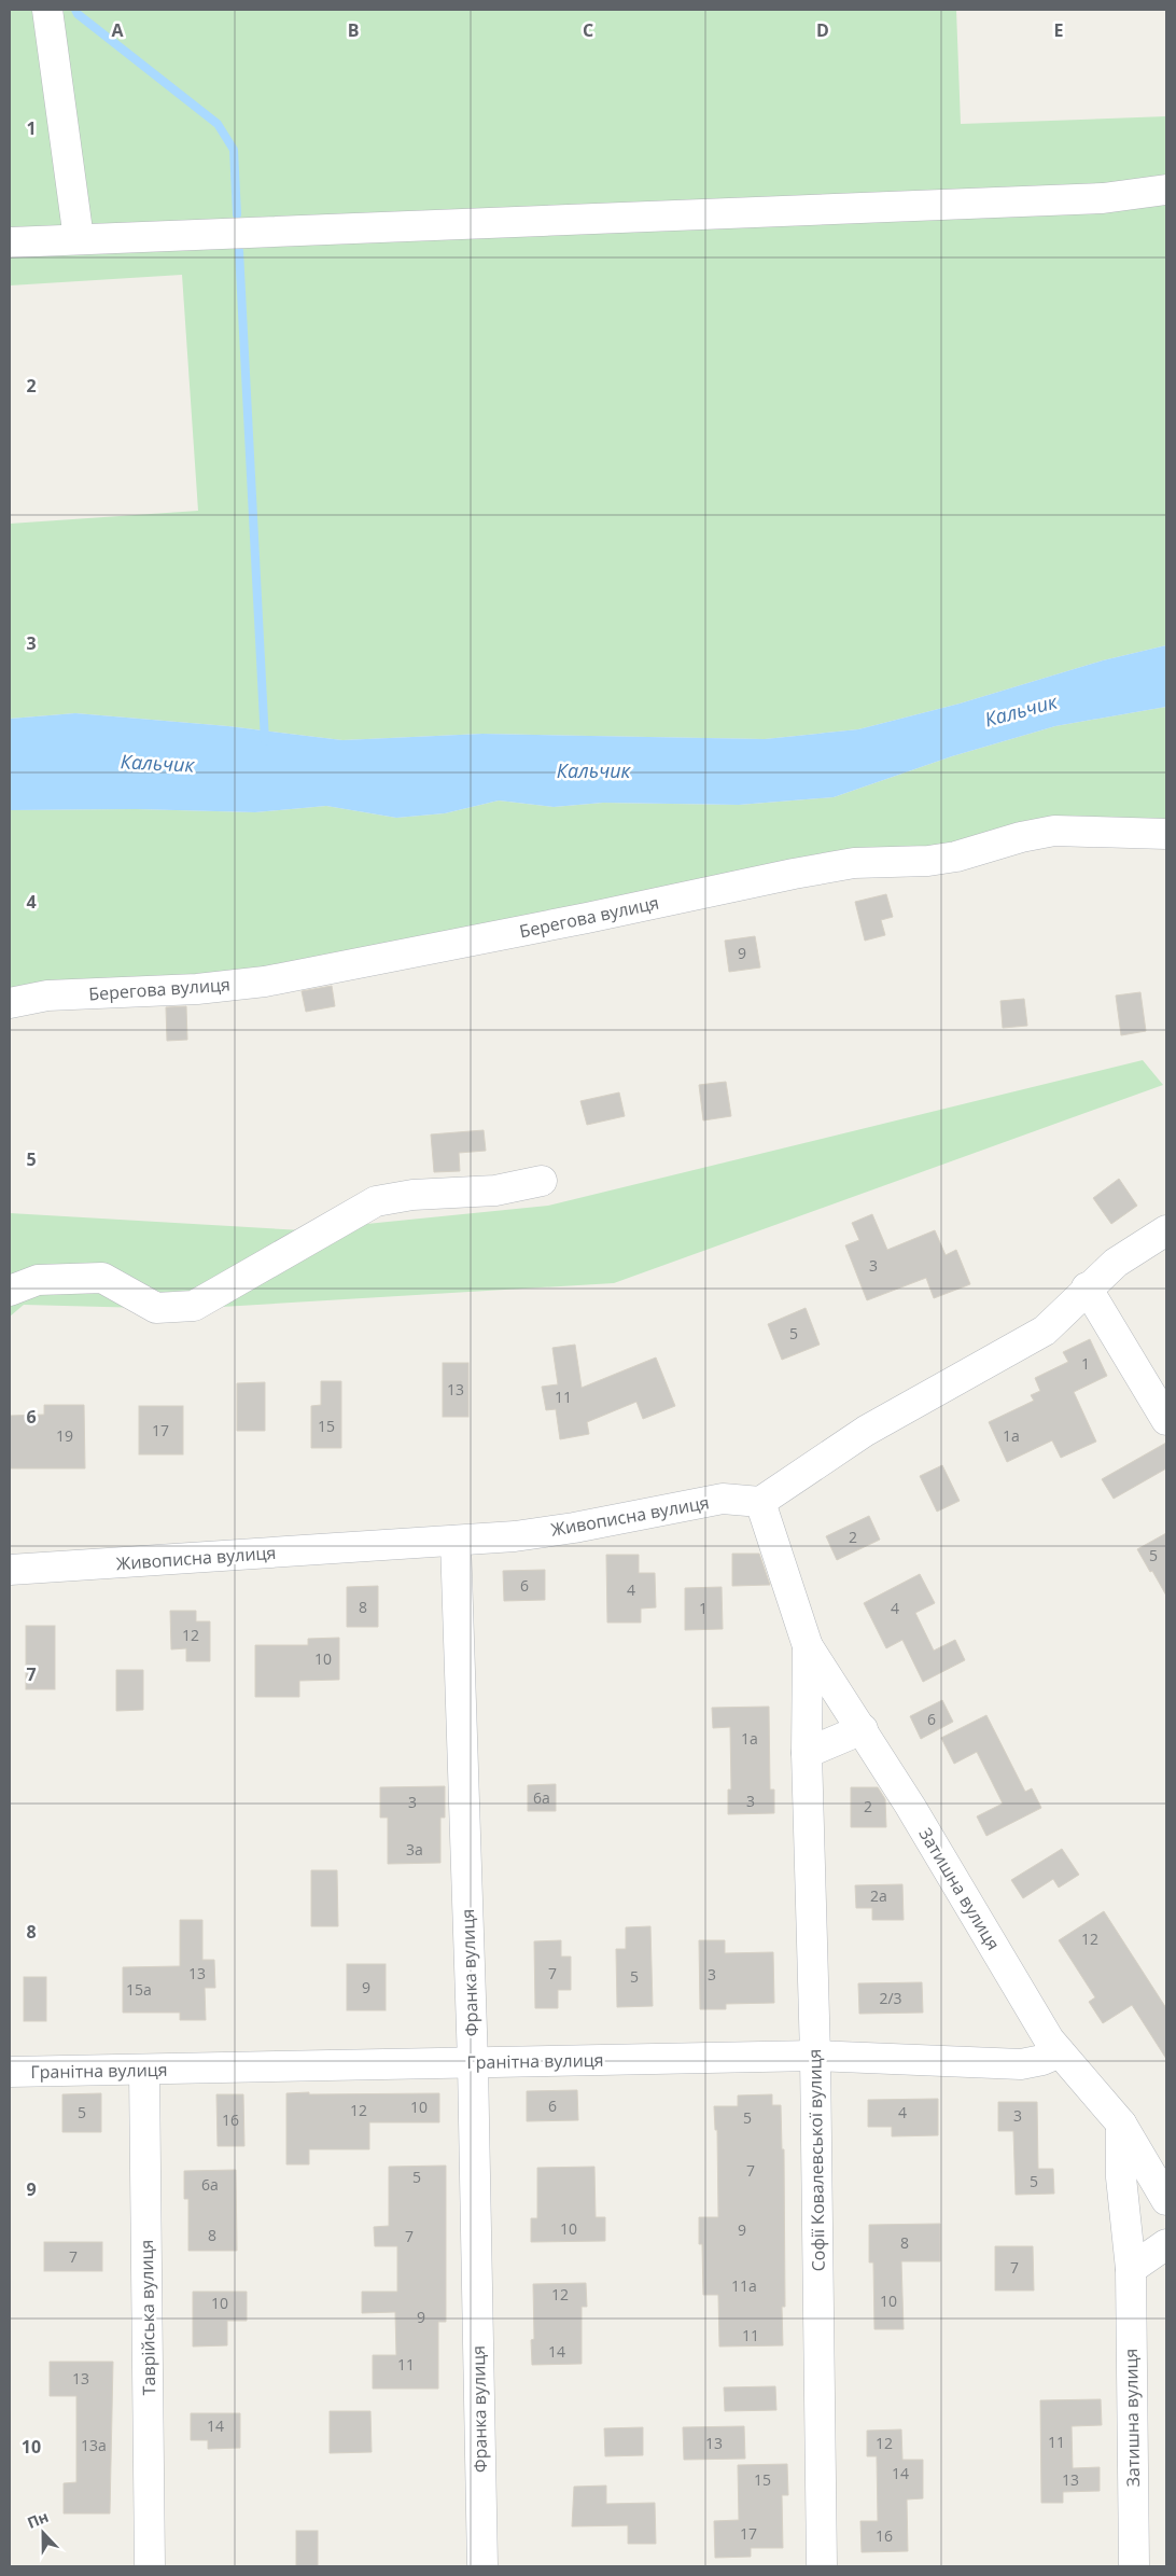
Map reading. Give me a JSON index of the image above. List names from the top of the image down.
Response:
{
  "streets": {
    "street": [
      "Берегова вулиця",
      "Живописна вулиця",
      "Затишна вулиця",
      "Франка вулиця",
      "Гранітна вулиця",
      "Софії Ковалевської вулиця",
      "Таврійська вулиця"
    ]
  },
  "crossings": [
    ["Живописна вулиця", "Франка вулиця"],
    ["Живописна вулиця", "Софії Ковалевської вулиця"],
    ["Затишна вулиця", "Гранітна вулиця"],
    ["Затишна вулиця", "Софії Ковалевської вулиця"],
    ["Франка вулиця", "Гранітна вулиця"],
    ["Гранітна вулиця", "Софії Ковалевської вулиця"],
    ["Гранітна вулиця", "Таврійська вулиця"]
  ],
  "water": ["Кальчик"],
  "house_numbers": [
    "9",
    "3",
    "5",
    "1",
    "13",
    "11",
    "15",
    "17",
    "19",
    "1а",
    "2",
    "5",
    "6",
    "4",
    "8",
    "1",
    "4",
    "12",
    "10",
    "6",
    "1а",
    "6а",
    "3",
    "3",
    "2",
    "3а",
    "2а",
    "12",
    "13",
    "7",
    "3",
    "5",
    "9",
    "15а",
    "2/3",
    "6",
    "10",
    "12",
    "5",
    "4",
    "3",
    "5",
    "16",
    "7",
    "5",
    "5",
    "6а",
    "10",
    "9",
    "8",
    "7",
    "8",
    "7",
    "7",
    "11а",
    "12",
    "10",
    "10",
    "9",
    "11",
    "14",
    "11",
    "13",
    "14",
    "11",
    "13",
    "12",
    "13а",
    "14",
    "15",
    "13",
    "17",
    "16"
  ],
  "north": "top",
  "grid": {
    "columns": [
      "A",
      "B",
      "C",
      "D",
      "E"
    ],
    "rows": [
      "1",
      "2",
      "3",
      "4",
      "5",
      "6",
      "7",
      "8",
      "9",
      "10"
    ]
  }
}
